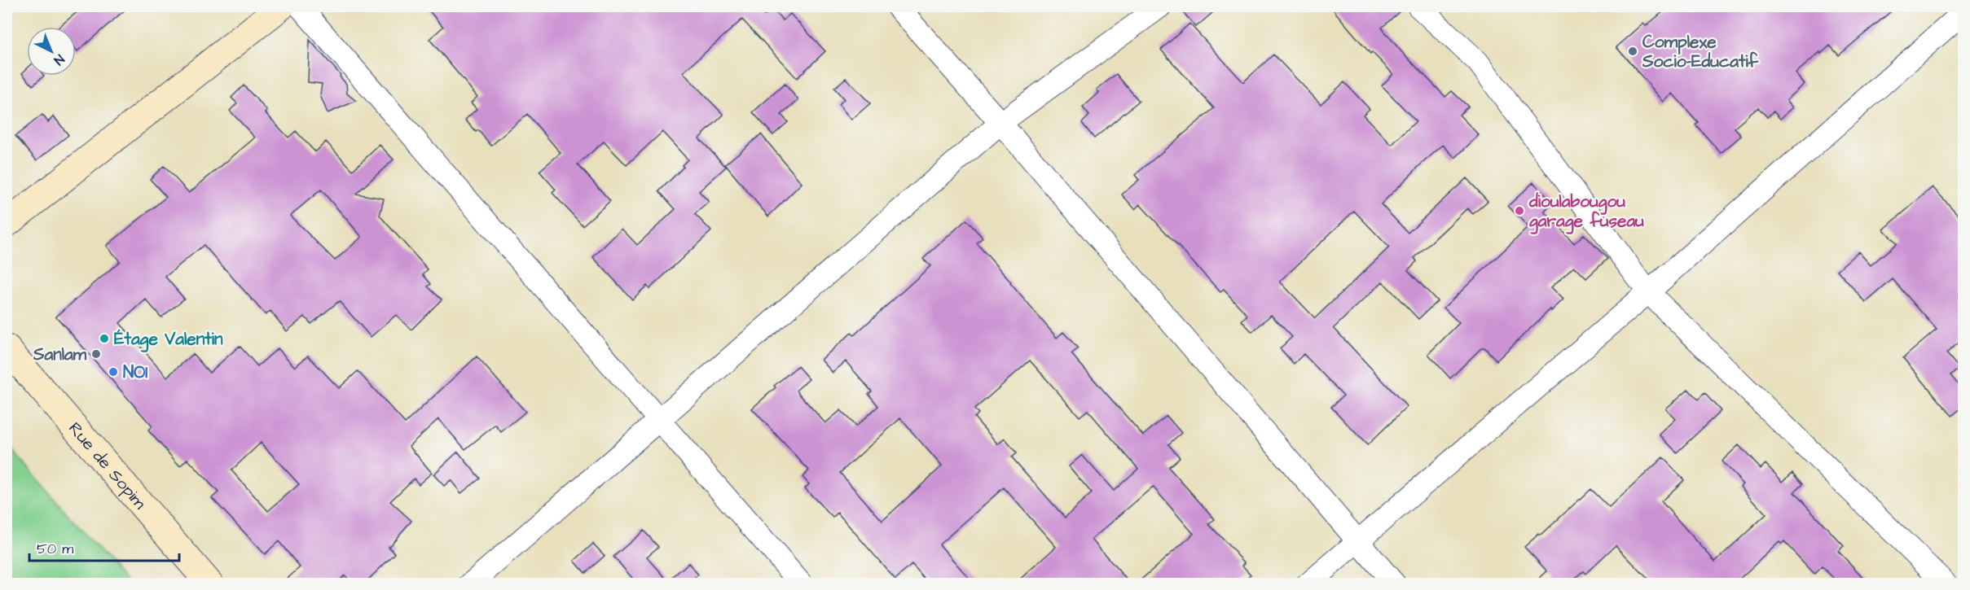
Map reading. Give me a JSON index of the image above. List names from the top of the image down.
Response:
{
  "streets": {
    "main road": ["Rue de Sopim"]
  },
  "places": [
    "Complexe Socio-Educatif",
    "dioulabougou garage fuseau",
    "Étage Valentin",
    "Sanlam",
    "NOI"
  ],
  "scale_bar": "50 m",
  "north": "bottom right"
}
